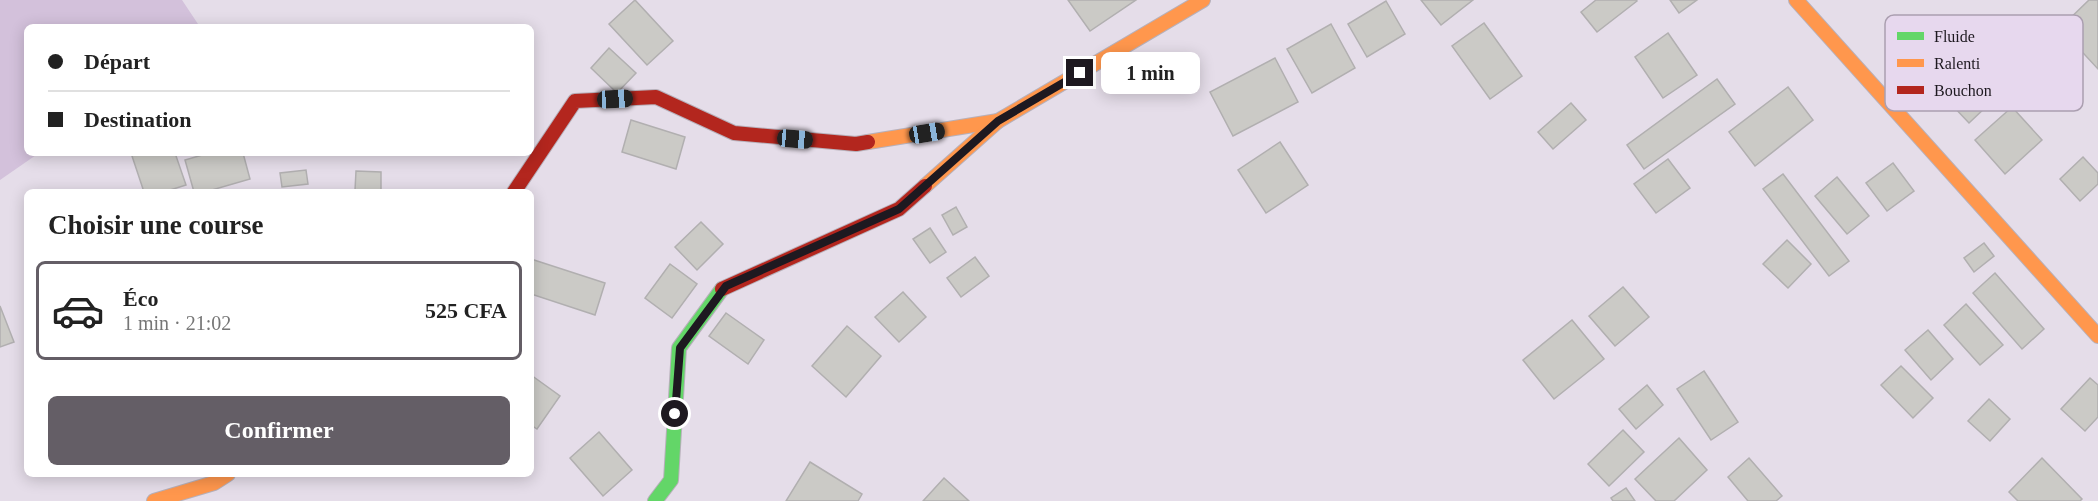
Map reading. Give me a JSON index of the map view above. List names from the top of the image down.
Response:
{
  "legend": ["Fluide", "Ralenti", "Bouchon"],
  "page": {
    "banner": ["Départ", "Destination"],
    "bubble": "1 min",
    "heading": "Choisir une course",
    "list": [
      {
        "name": "Éco",
        "note": "1 min · 21:02",
        "value": "525 CFA"
      }
    ],
    "buttons": "Confirmer"
  }
}
